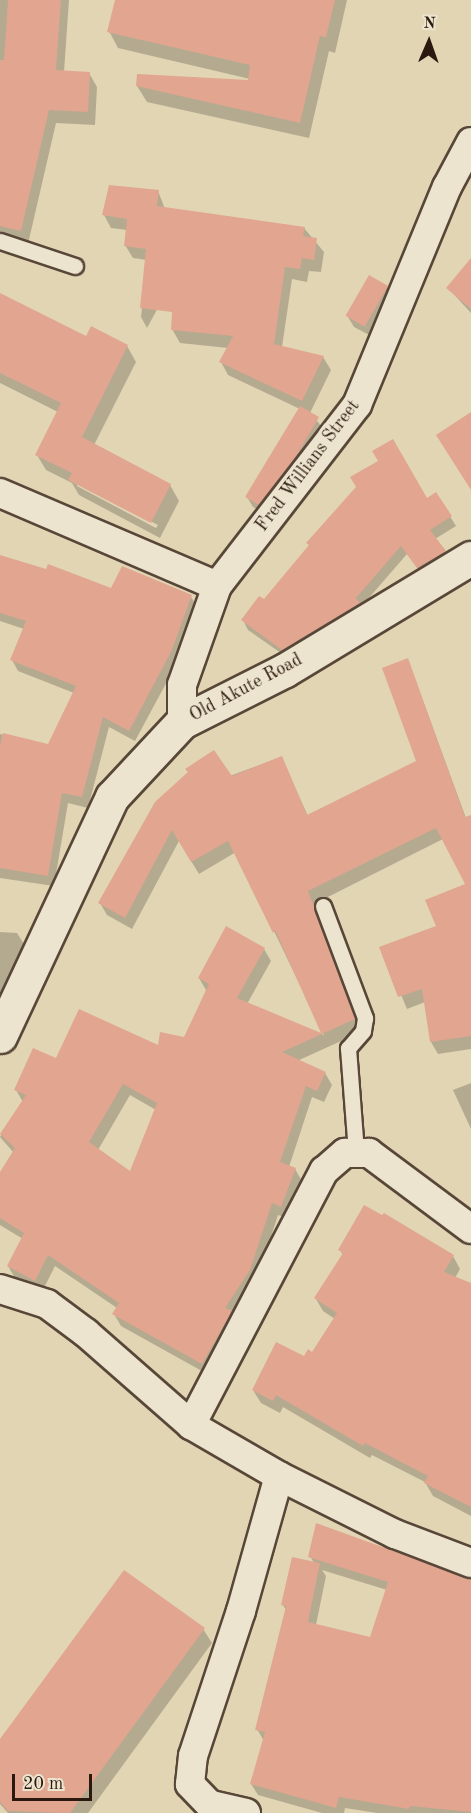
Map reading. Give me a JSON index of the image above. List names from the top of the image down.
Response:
{
  "streets": {
    "street": ["Fred Willians Street", "Old Akute Road"]
  },
  "crossings": [
    ["Fred Willians Street", "Old Akute Road"]
  ],
  "scale_bar": "20 m",
  "north": "top"
}
